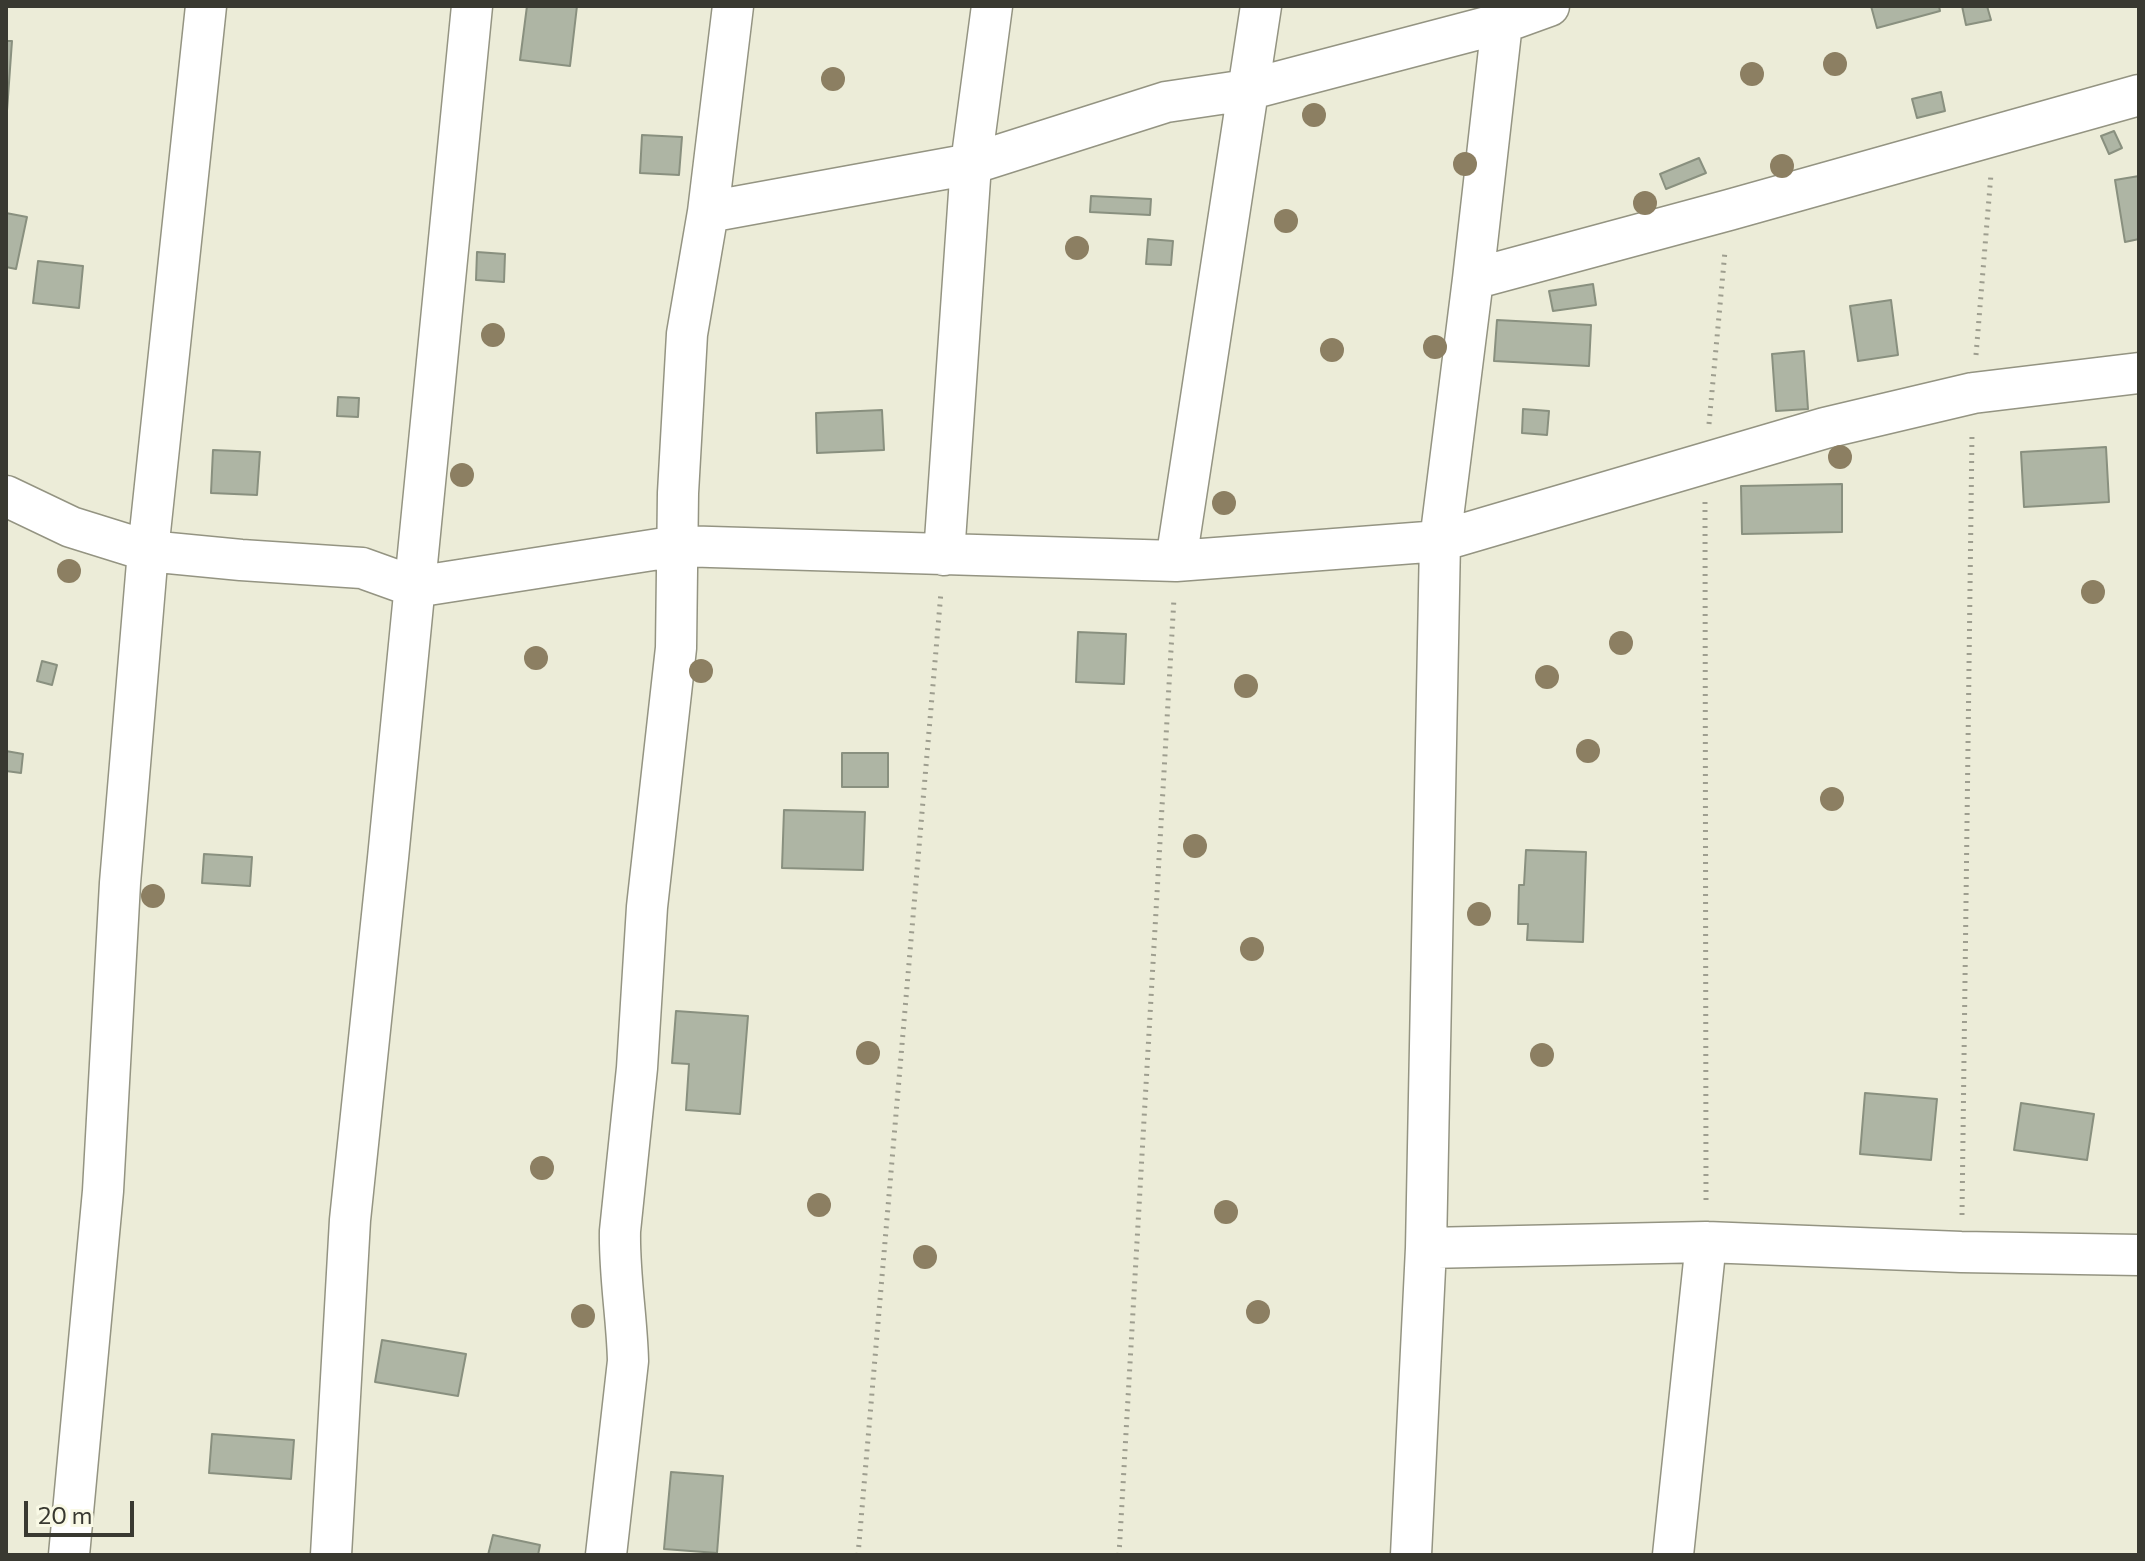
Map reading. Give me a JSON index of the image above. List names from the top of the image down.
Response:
{
  "scale_bar": "20 m"
}
